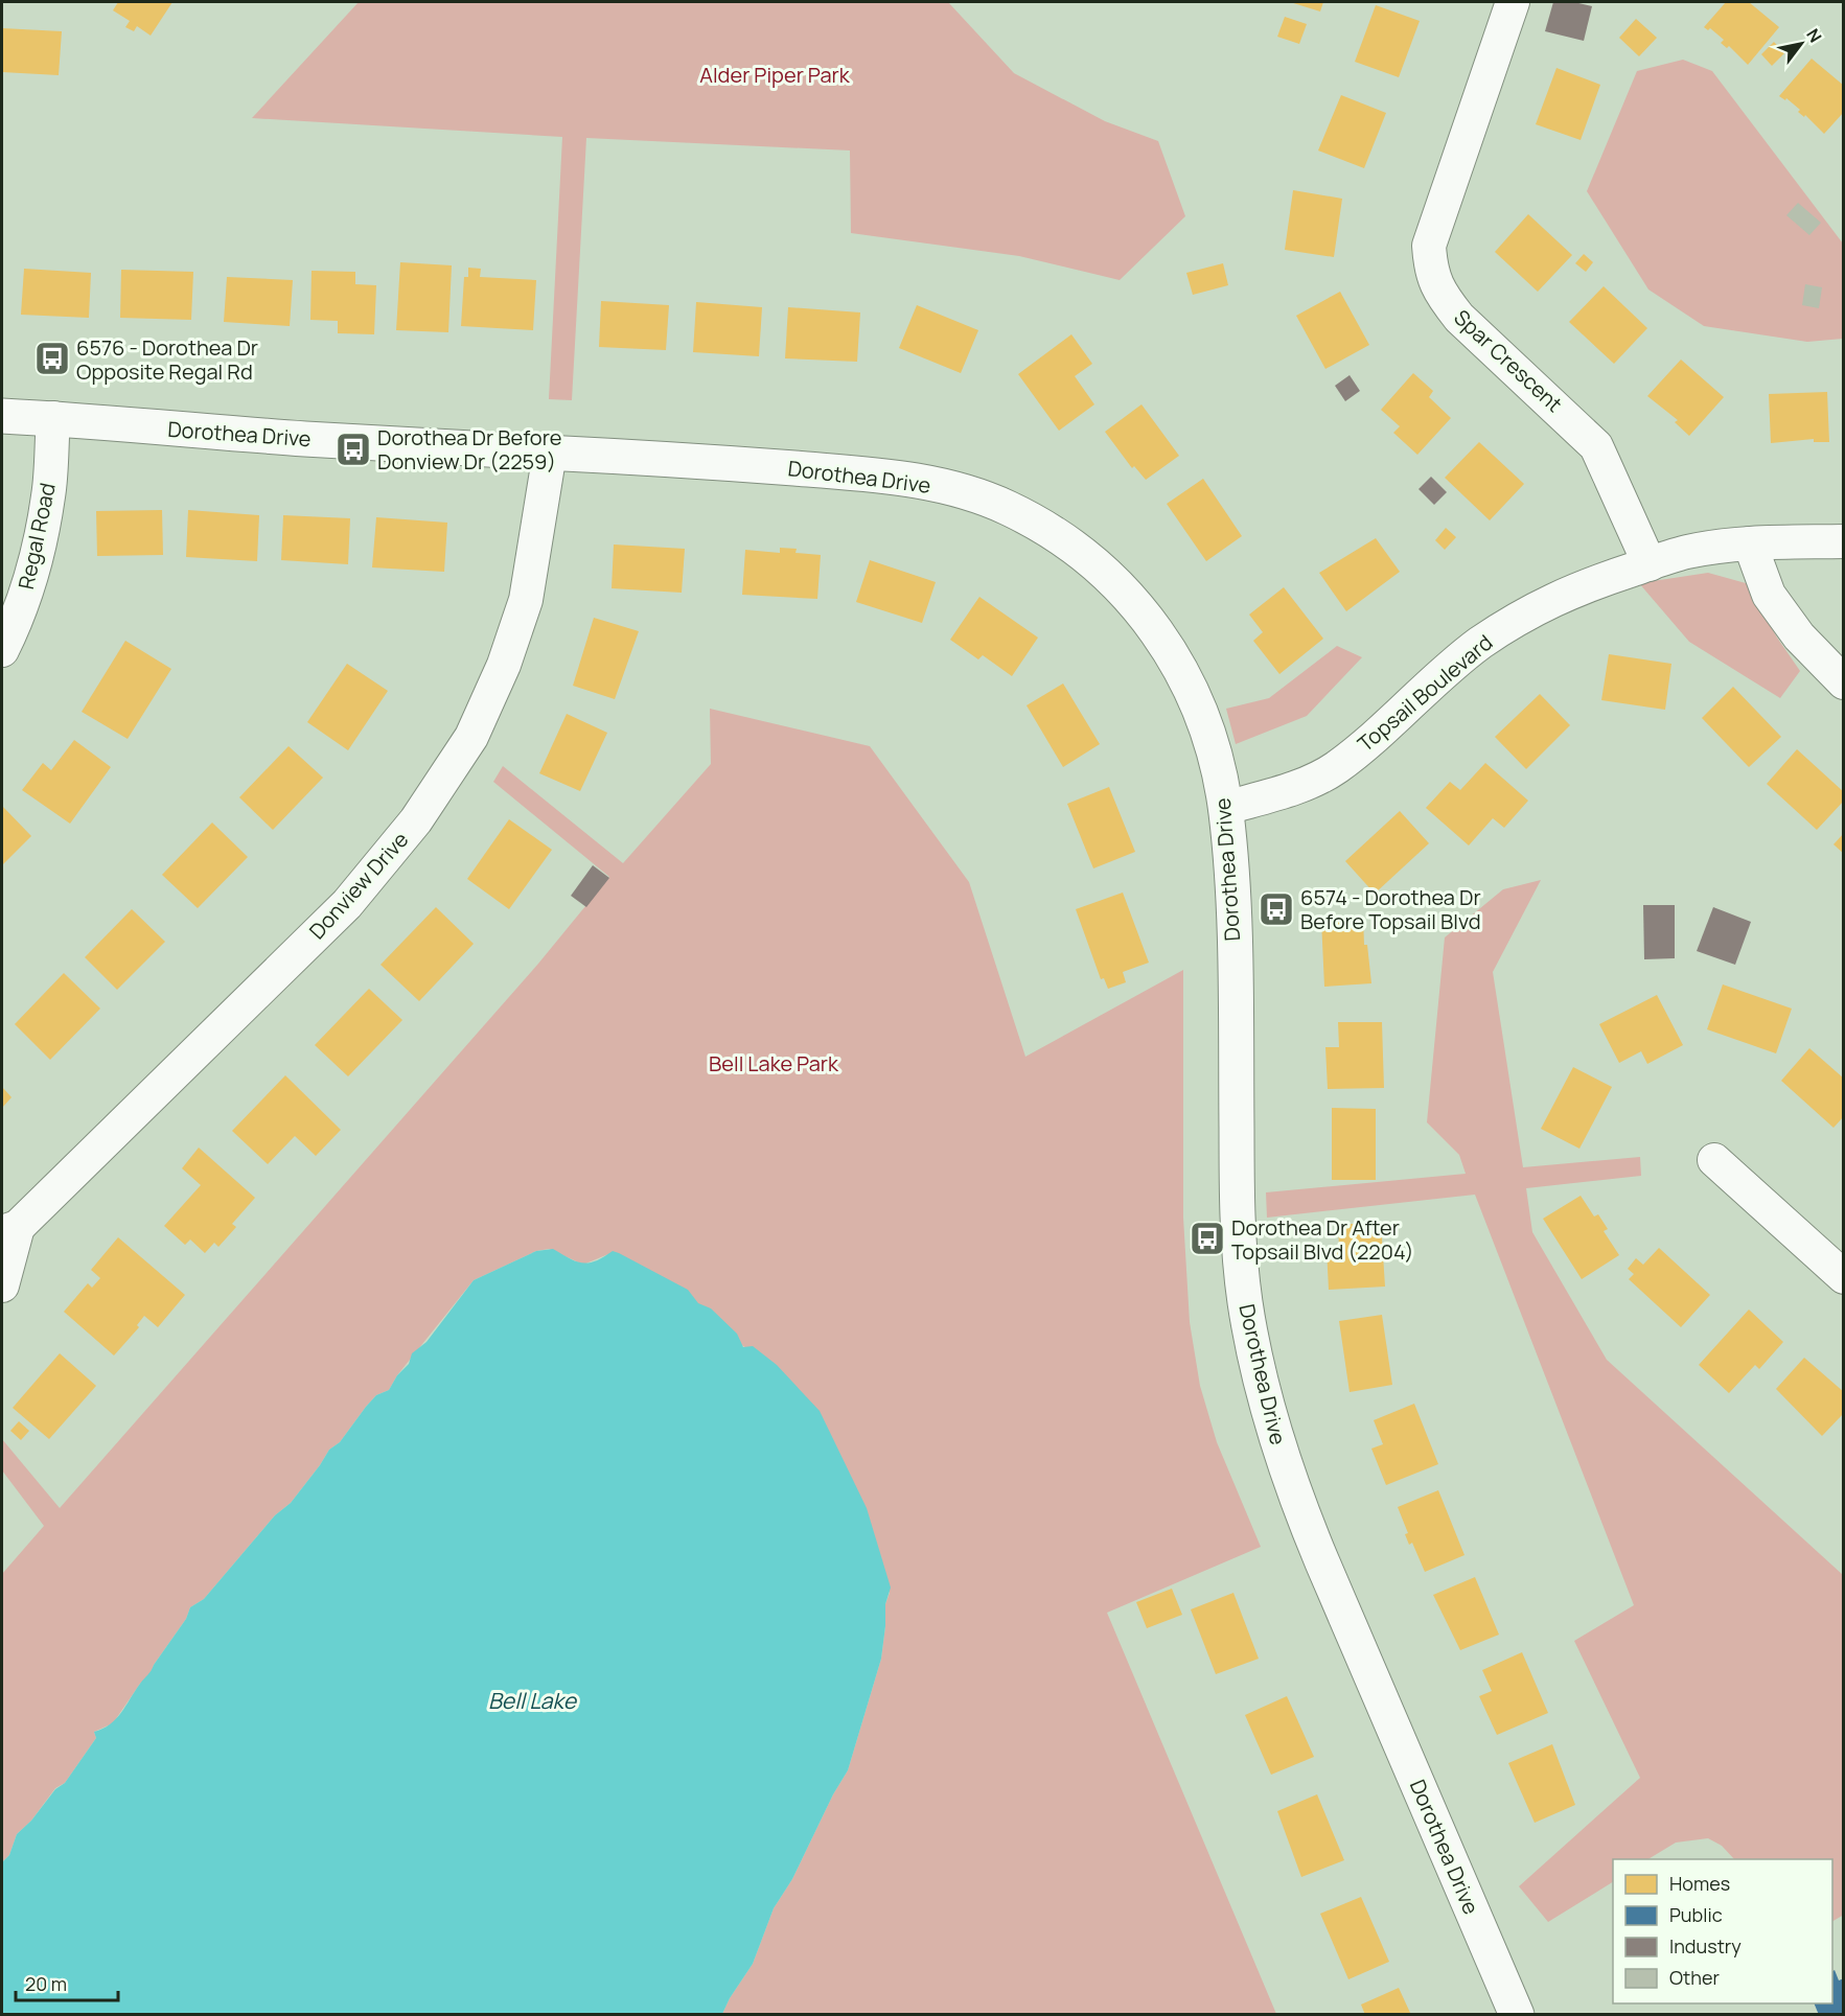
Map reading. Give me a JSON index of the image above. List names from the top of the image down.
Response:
{
  "streets": {
    "street": [
      "Spar Crescent",
      "Dorothea Drive",
      "Regal Road",
      "Topsail Boulevard",
      "Donview Drive"
    ]
  },
  "crossings": [
    ["Spar Crescent", "Topsail Boulevard"],
    ["Dorothea Drive", "Regal Road"],
    ["Dorothea Drive", "Topsail Boulevard"],
    ["Dorothea Drive", "Donview Drive"]
  ],
  "water": ["Bell Lake"],
  "parks": ["Alder Piper Park", "Bell Lake Park"],
  "places": {
    "bus stop": [
      "6576 - Dorothea Dr Opposite Regal Rd",
      "Dorothea Dr Before Donview Dr (2259)",
      "6574 - Dorothea Dr Before Topsail Blvd",
      "Dorothea Dr After Topsail Blvd (2204)"
    ]
  },
  "legend": [
    "Homes",
    "Public",
    "Industry",
    "Other"
  ],
  "scale_bar": "20 m",
  "north": "top right"
}
